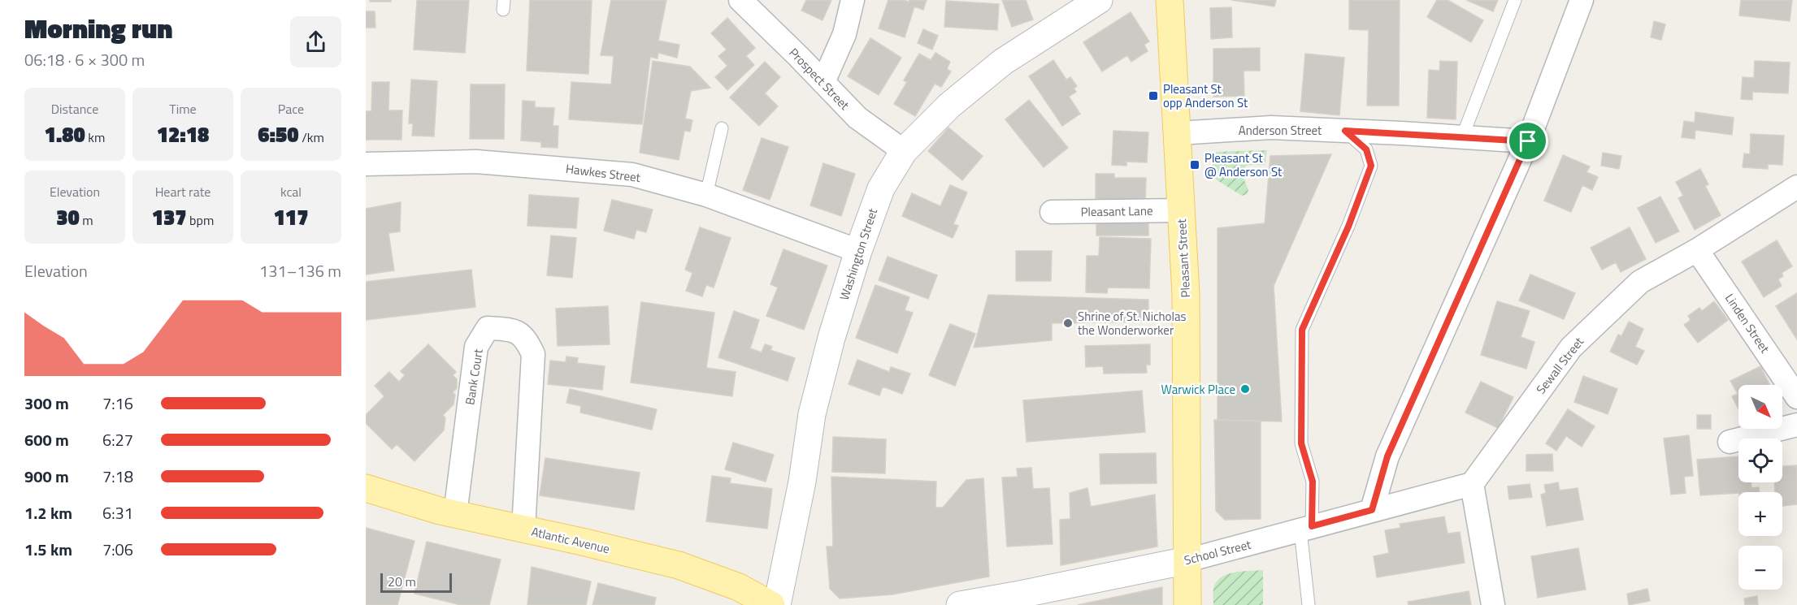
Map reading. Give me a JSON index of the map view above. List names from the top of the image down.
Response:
{
  "streets": {
    "main road": [
      "Washington Street",
      "Pleasant Street",
      "Atlantic Avenue",
      "School Street"
    ],
    "street": [
      "Prospect Street",
      "Anderson Street",
      "Hawkes Street",
      "Pleasant Lane",
      "Linden Street",
      "Sewall Street",
      "Bank Court"
    ]
  },
  "crossings": [
    ["Prospect Street", "Washington Street"],
    ["Anderson Street", "Pleasant Street"],
    ["Hawkes Street", "Washington Street"],
    ["Pleasant Lane", "Pleasant Street"],
    ["Pleasant Street", "School Street"],
    ["Linden Street", "Sewall Street"],
    ["Sewall Street", "School Street"],
    ["Bank Court", "Atlantic Avenue"]
  ],
  "places": {
    "transit": ["Pleasant St opp Anderson St", "Pleasant St @ Anderson St"],
    "other": ["Shrine of St. Nicholas the Wonderworker", "Warwick Place"]
  },
  "scale_bar": "20 m",
  "north": "bottom right",
  "page": {
    "heading": ["Morning run", "06:18 · 6 × 300 m"],
    "stats": [
      ["Distance", "1.80 km"],
      ["Time", "12:18"],
      ["Pace", "6:50 /km"],
      ["Elevation", "30 m"],
      ["Heart rate", "137 bpm"],
      ["kcal", "117"]
    ],
    "chart": ["Elevation", "131–136 m"],
    "list": [
      {
        "name": "300 m",
        "note": "7:16"
      },
      {
        "name": "600 m",
        "note": "6:27"
      },
      {
        "name": "900 m",
        "note": "7:18"
      },
      {
        "name": "1.2 km",
        "note": "6:31"
      },
      {
        "name": "1.5 km",
        "note": "7:06"
      }
    ],
    "map_buttons": ["+", "−"],
    "scale": "20 m"
  }
}
